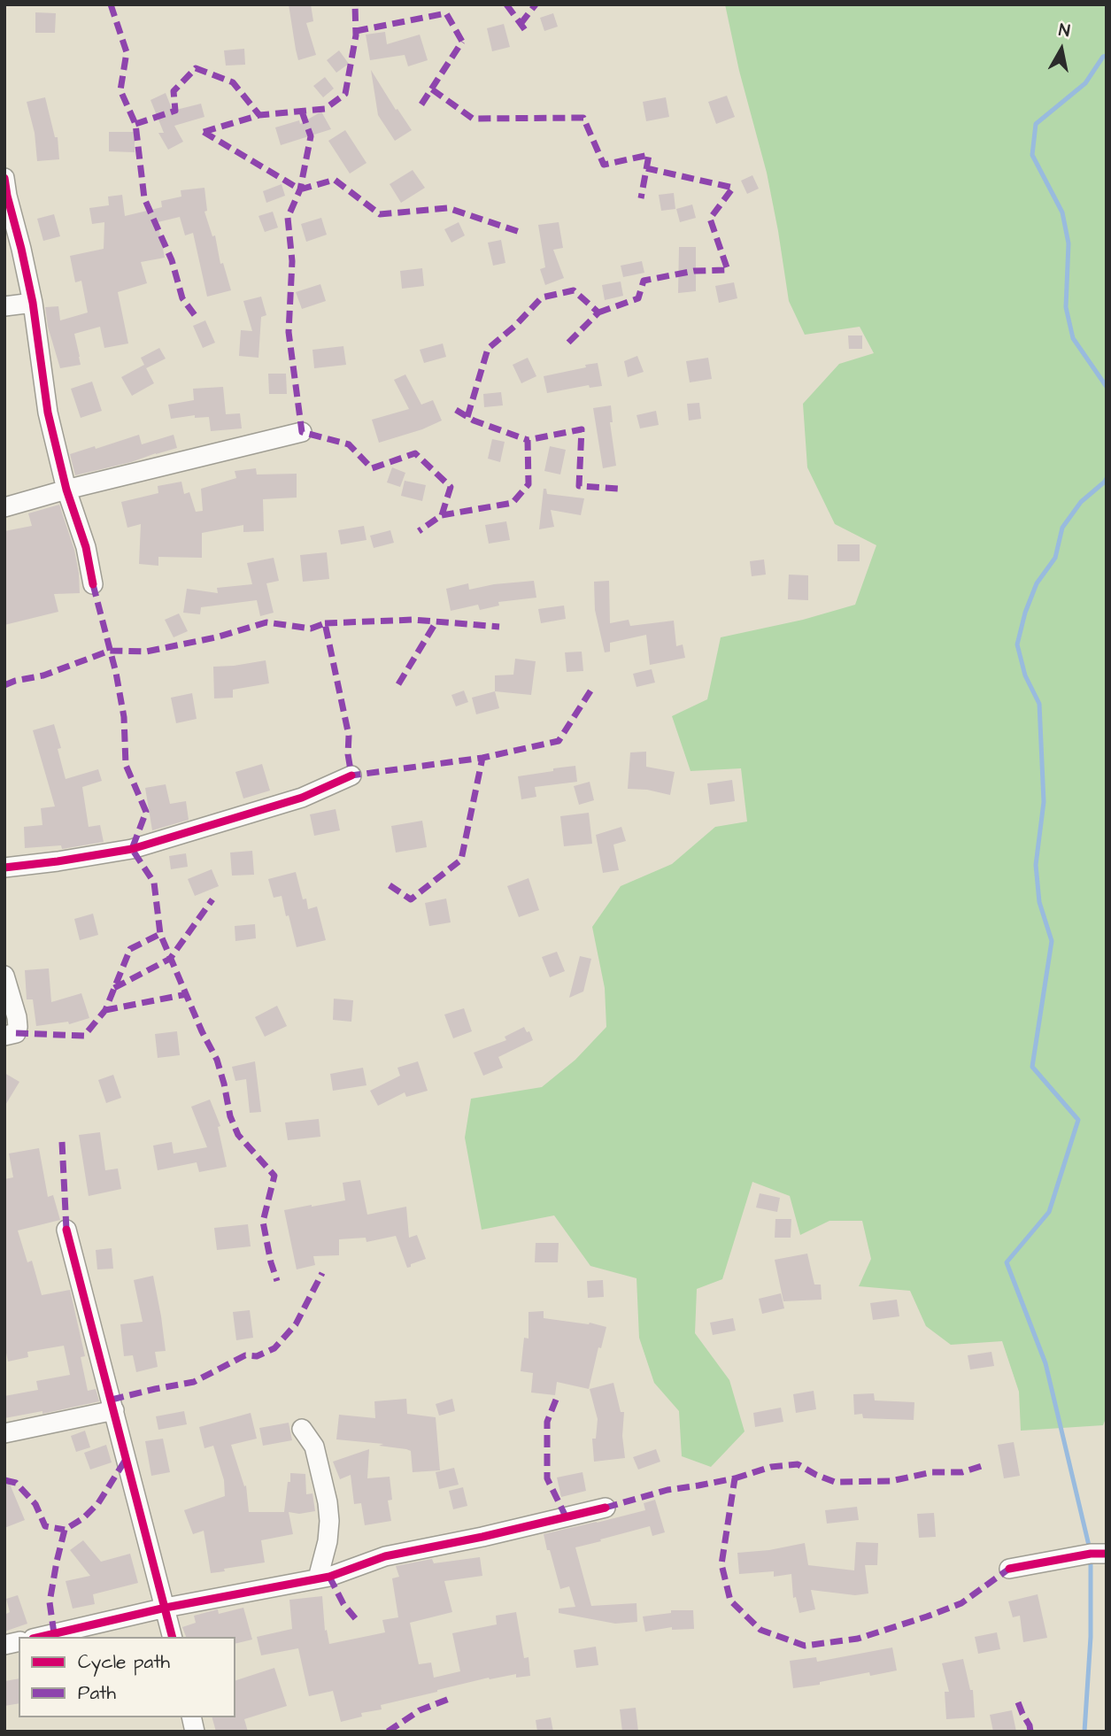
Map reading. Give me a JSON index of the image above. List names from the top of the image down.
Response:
{
  "legend": ["Cycle path", "Path"],
  "north": "top"
}
